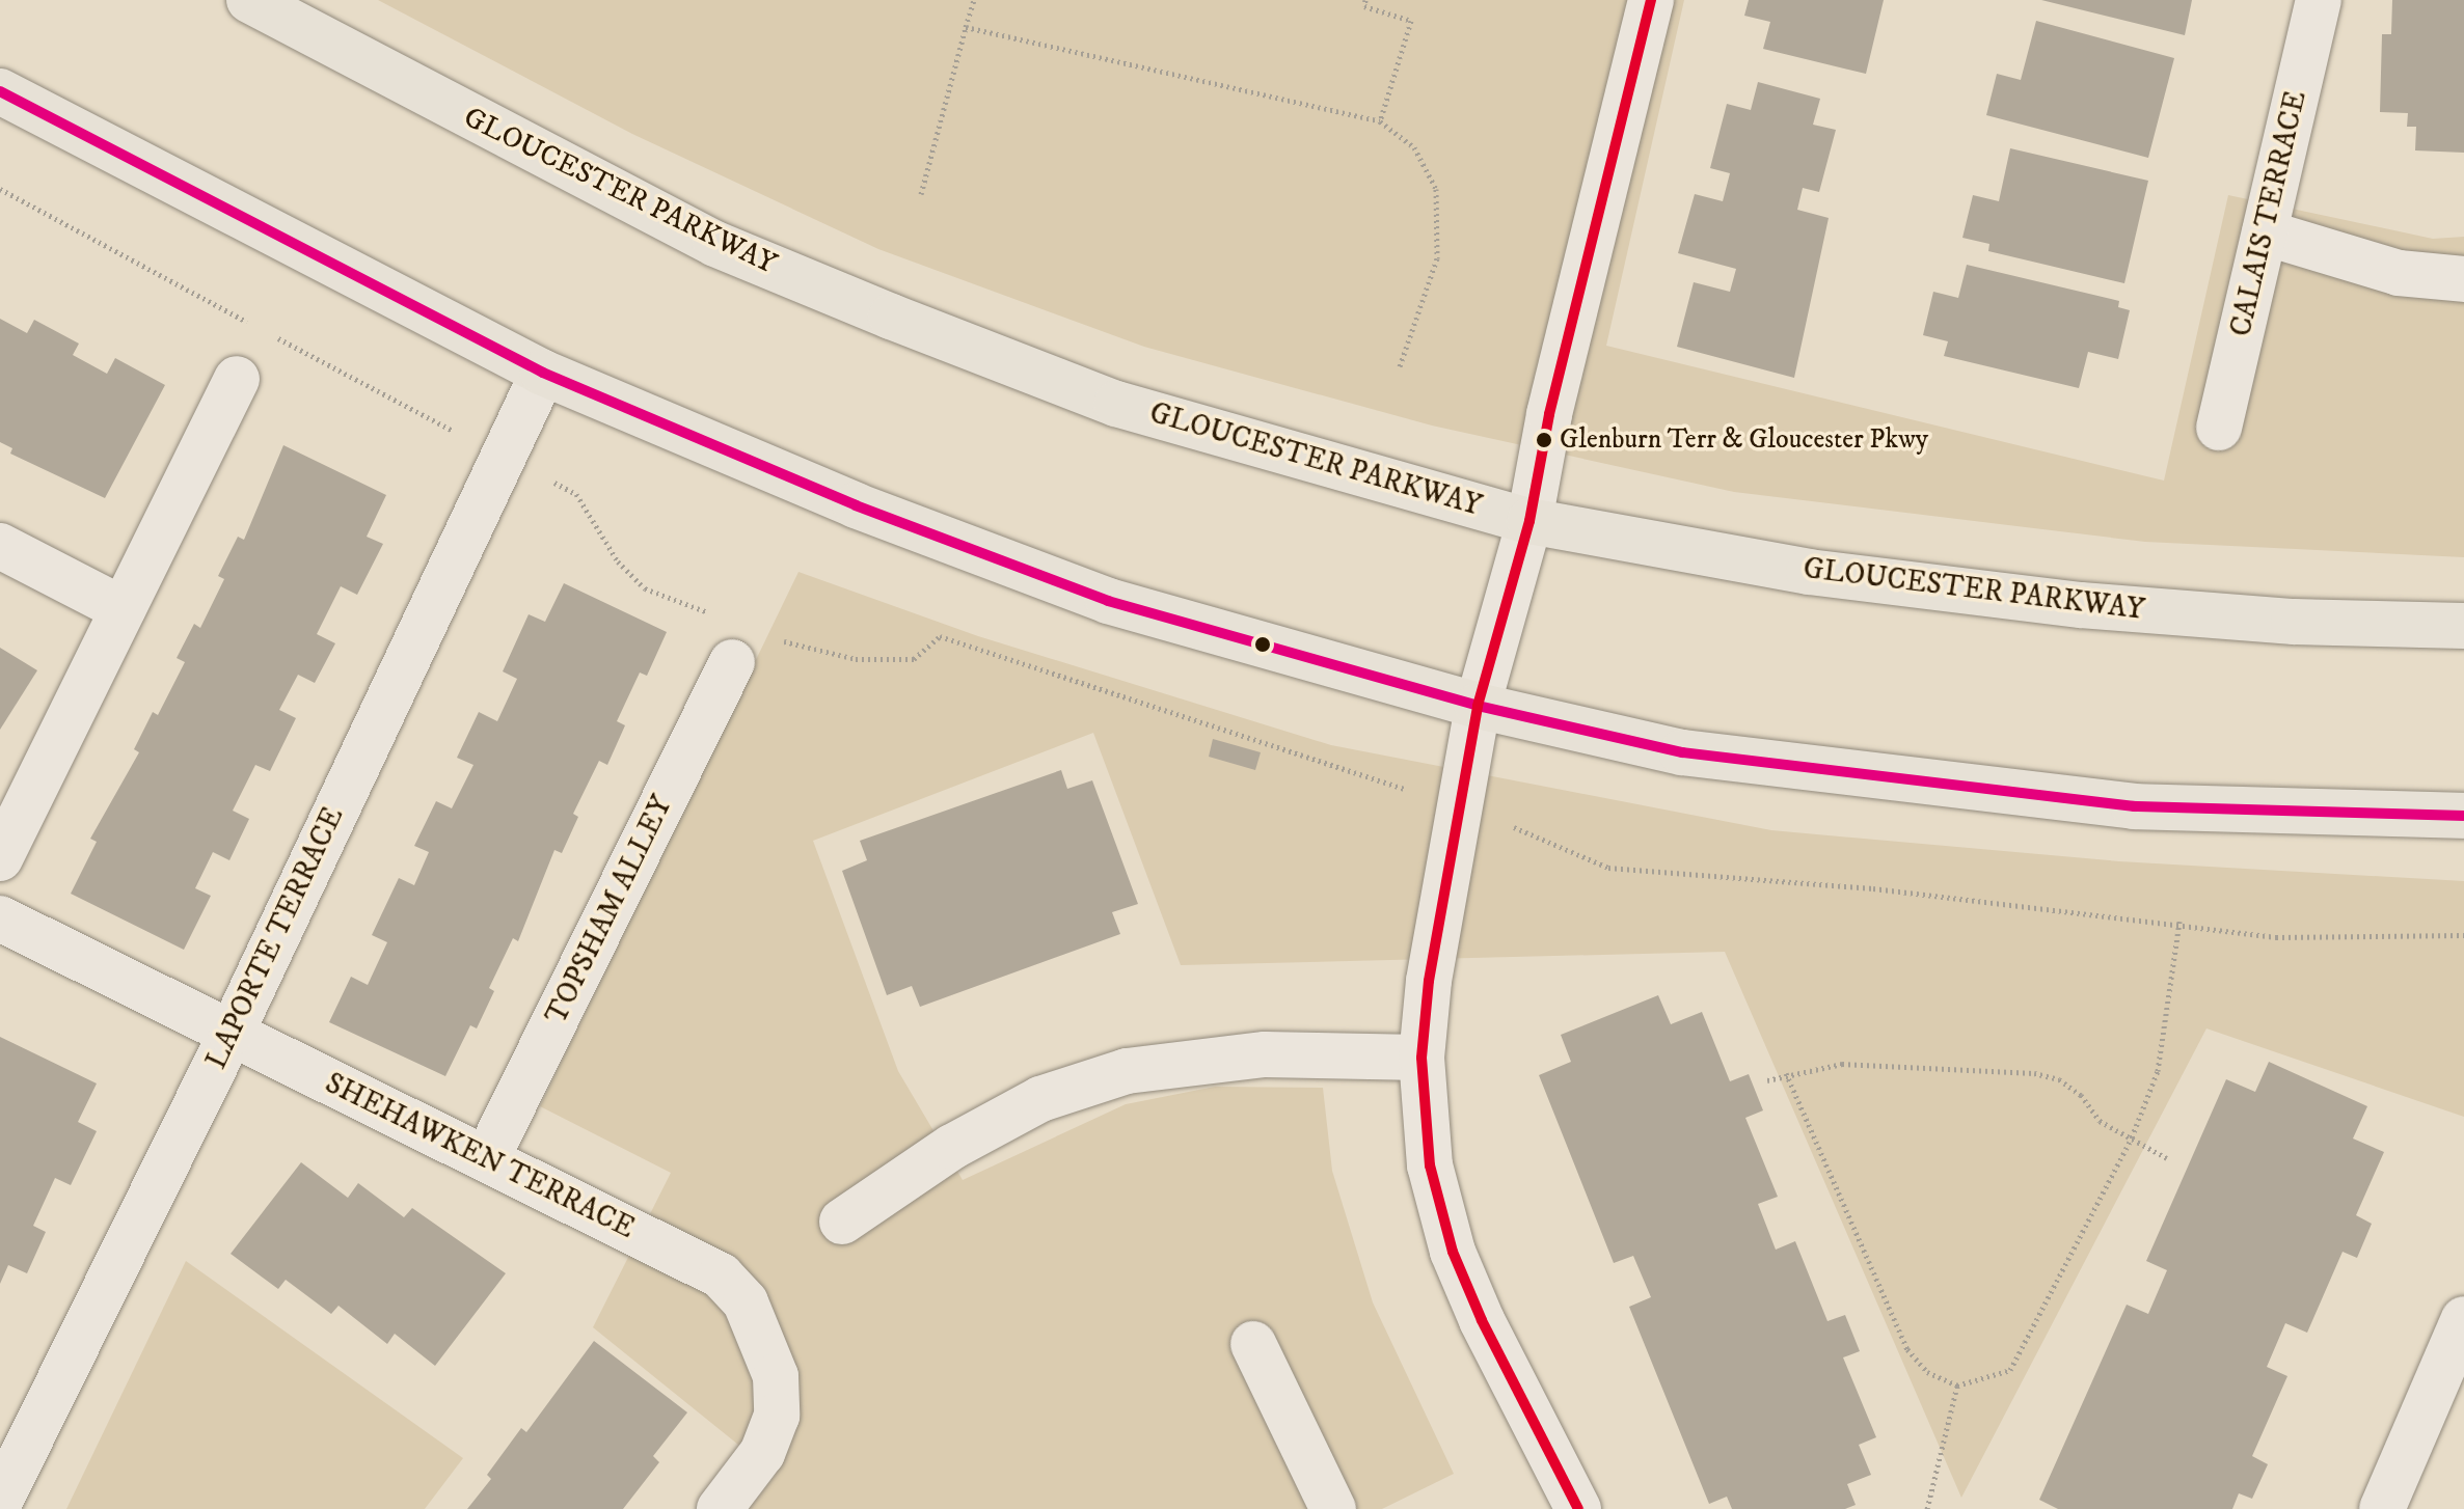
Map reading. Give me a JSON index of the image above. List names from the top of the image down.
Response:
{
  "streets": {
    "main road": ["GLOUCESTER PARKWAY"],
    "street": [
      "CALAIS TERRACE",
      "TOPSHAM ALLEY",
      "LAPORTE TERRACE",
      "SHEHAWKEN TERRACE"
    ]
  },
  "crossings": [
    ["TOPSHAM ALLEY", "SHEHAWKEN TERRACE"],
    ["LAPORTE TERRACE", "SHEHAWKEN TERRACE"]
  ],
  "places": ["Glenburn Terr & Gloucester Pkwy"]
}
